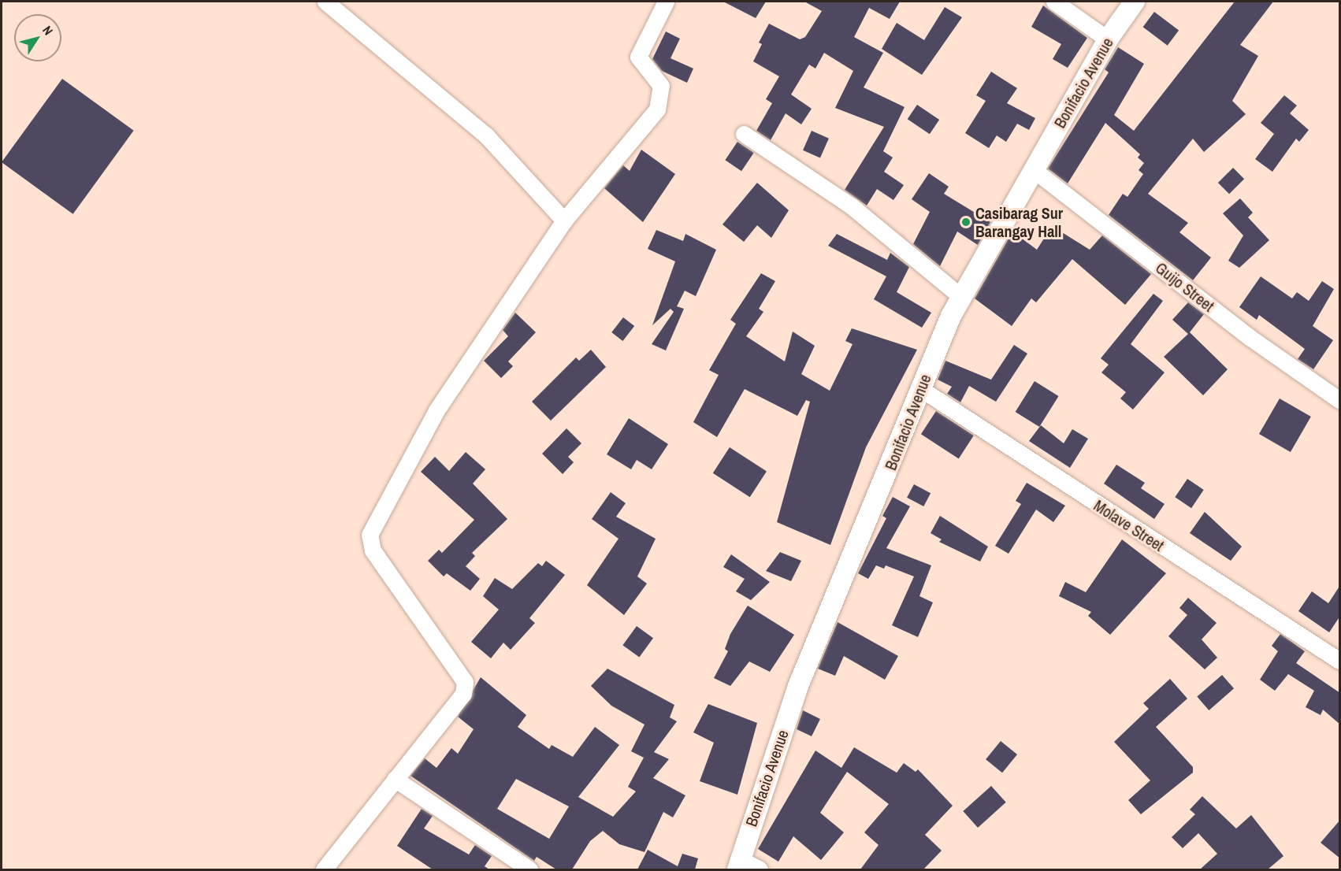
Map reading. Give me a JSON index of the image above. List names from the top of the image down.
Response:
{
  "streets": {
    "street": ["Bonifacio Avenue", "Guijo Street", "Molave Street"]
  },
  "crossings": [
    ["Bonifacio Avenue", "Guijo Street"],
    ["Bonifacio Avenue", "Molave Street"]
  ],
  "places": ["Casibarag Sur Barangay Hall"],
  "north": "top right"
}
